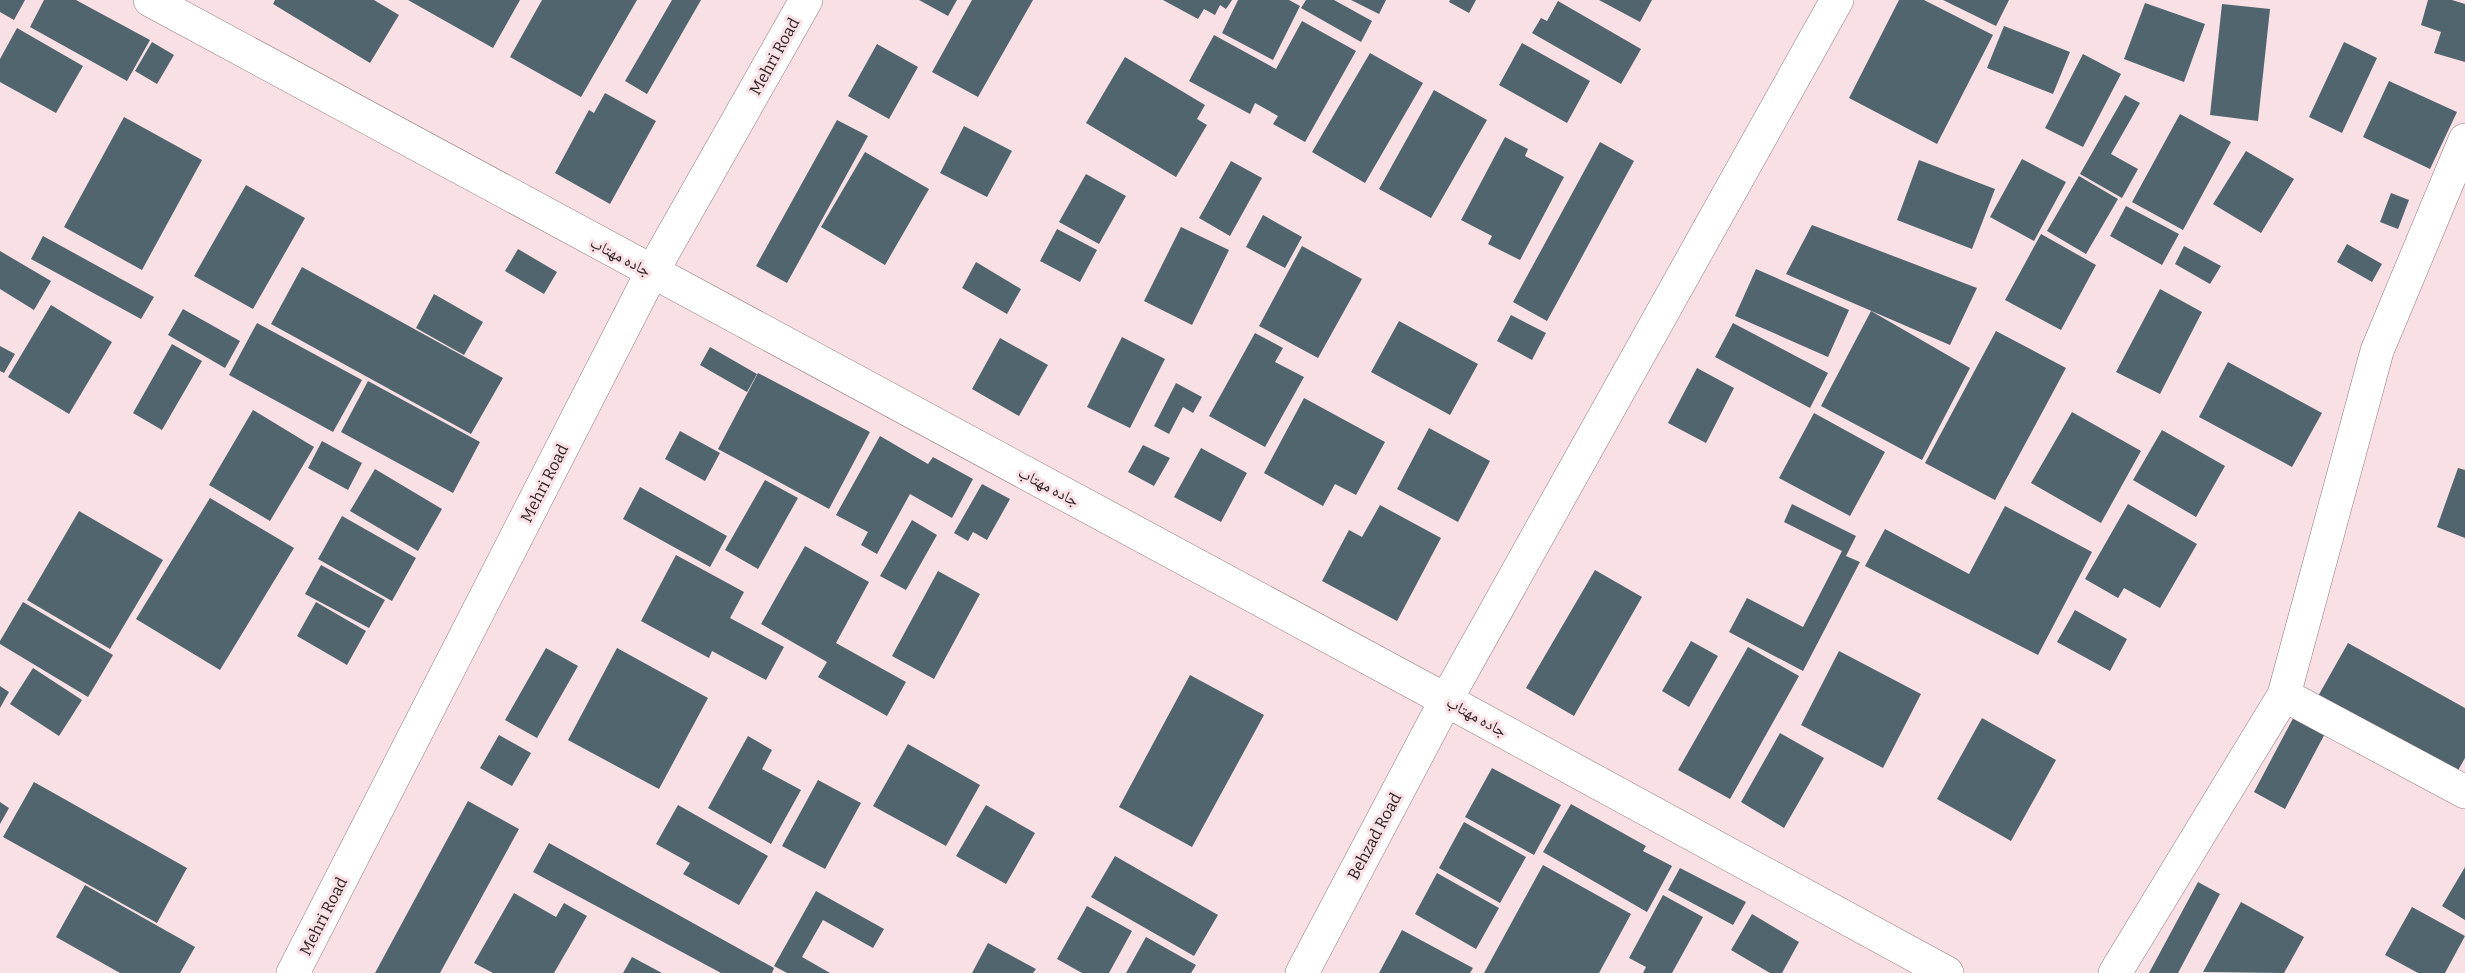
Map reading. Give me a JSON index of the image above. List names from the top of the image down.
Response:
{
  "streets": {
    "main road": ["Mehri Road", "جاده مهتاب", "Behzad Road"]
  },
  "crossings": [
    ["Mehri Road", "جاده مهتاب"],
    ["جاده مهتاب", "Behzad Road"]
  ]
}
